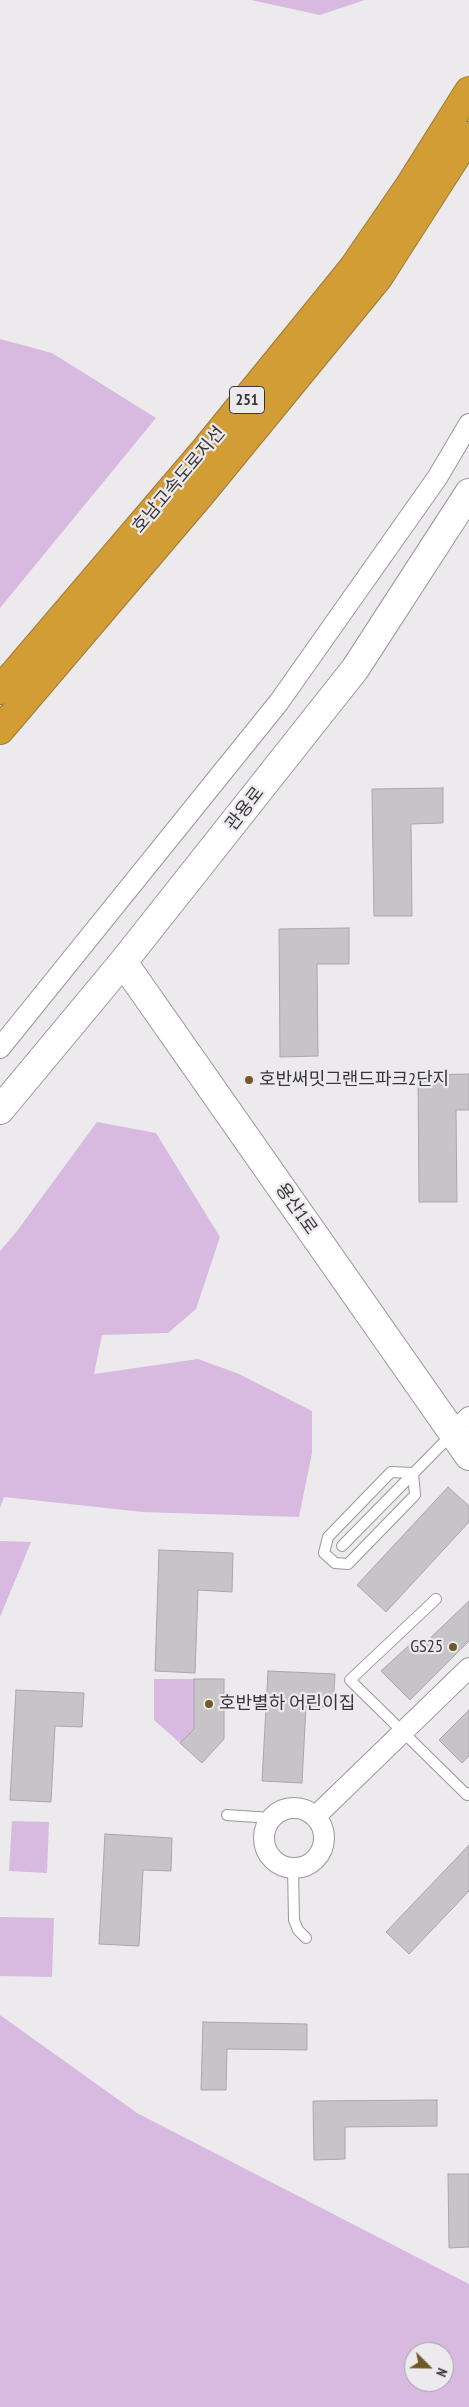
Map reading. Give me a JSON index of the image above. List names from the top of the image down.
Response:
{
  "streets": {
    "highway": ["251", "호남고속도로지선"],
    "main road": ["관용로", "용산1로"]
  },
  "crossings": [
    ["관용로", "용산1로"]
  ],
  "places": ["호반써밋그랜드파크2단지", "GS25", "호반별하 어린이집"],
  "north": "bottom right"
}
